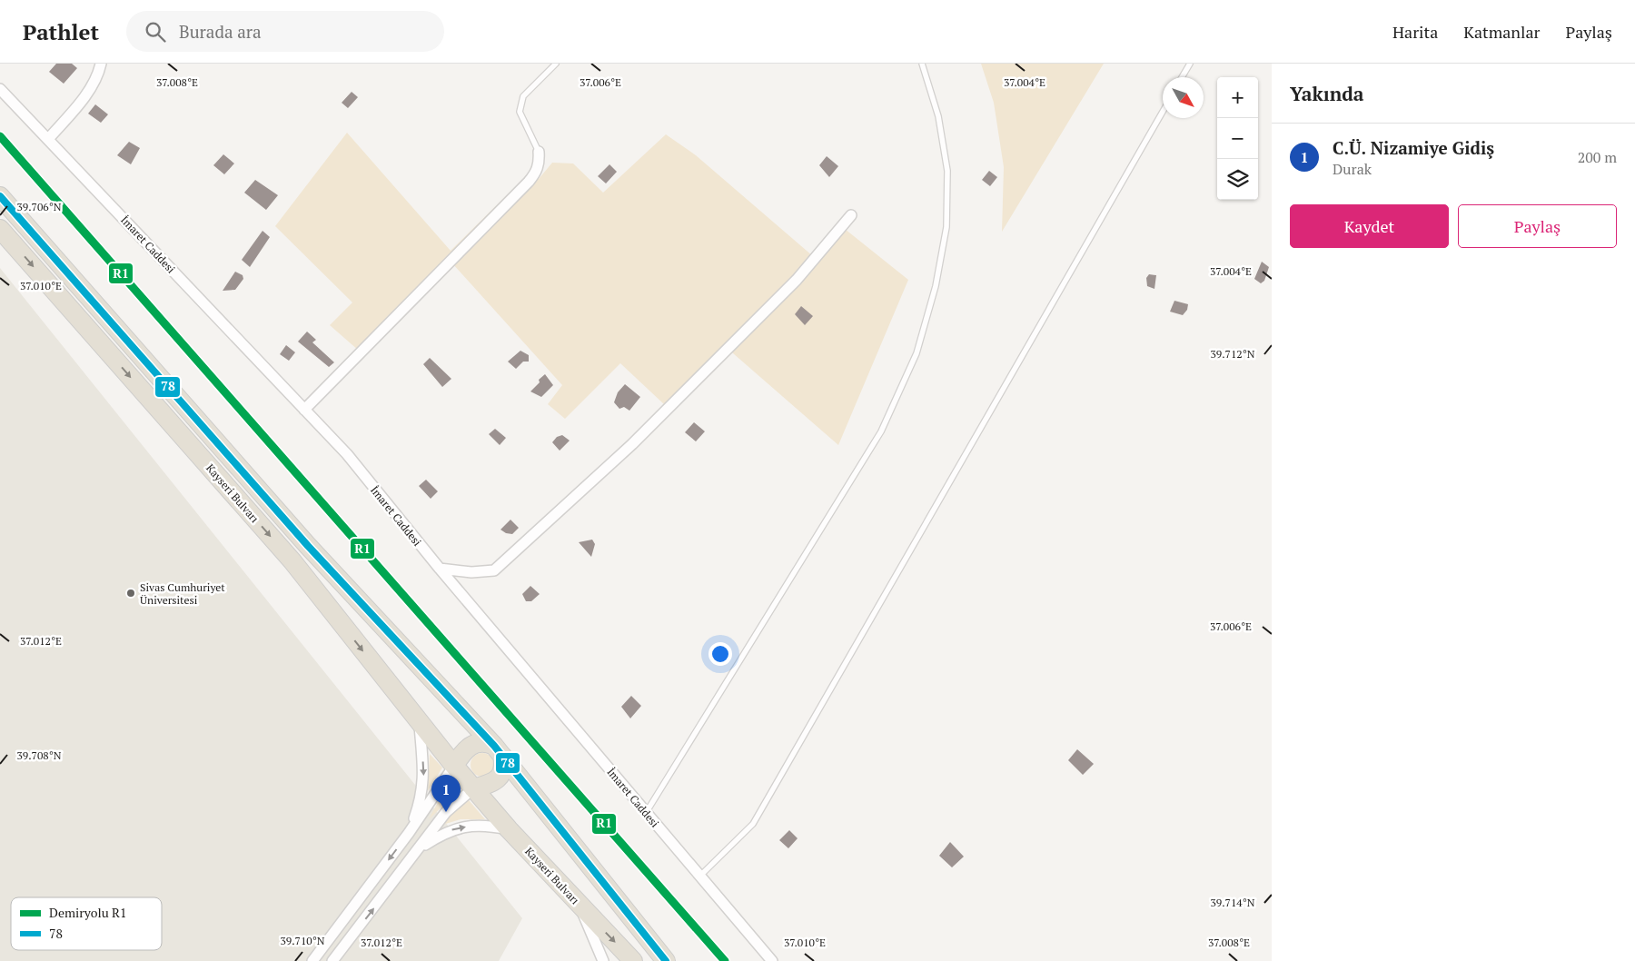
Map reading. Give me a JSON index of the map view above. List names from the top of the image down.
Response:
{
  "streets": {
    "highway": ["Kayseri Bulvarı"],
    "street": ["İmaret Caddesi"]
  },
  "places": ["Sivas Cumhuriyet Üniversitesi"],
  "lines": ["rail line R1", "transit line 78"],
  "legend": ["Demiryolu R1", "78"],
  "north": "bottom right",
  "page": {
    "header": "Pathlet",
    "search": "Burada ara",
    "nav": ["Harita", "Katmanlar", "Paylaş"],
    "heading": "Yakında",
    "map_buttons": ["+", "−"],
    "list": [
      {
        "mark": "1",
        "name": "C.Ü. Nizamiye Gidiş",
        "note": "Durak",
        "value": "200 m"
      }
    ],
    "buttons": ["Kaydet", "Paylaş"],
    "pins": "1"
  },
  "coordinates": [
    "37.008°E",
    "37.006°E",
    "37.004°E",
    "39.706°N",
    "37.010°E",
    "39.712°N",
    "37.012°E",
    "39.708°N",
    "39.714°N",
    "39.710°N"
  ]
}
